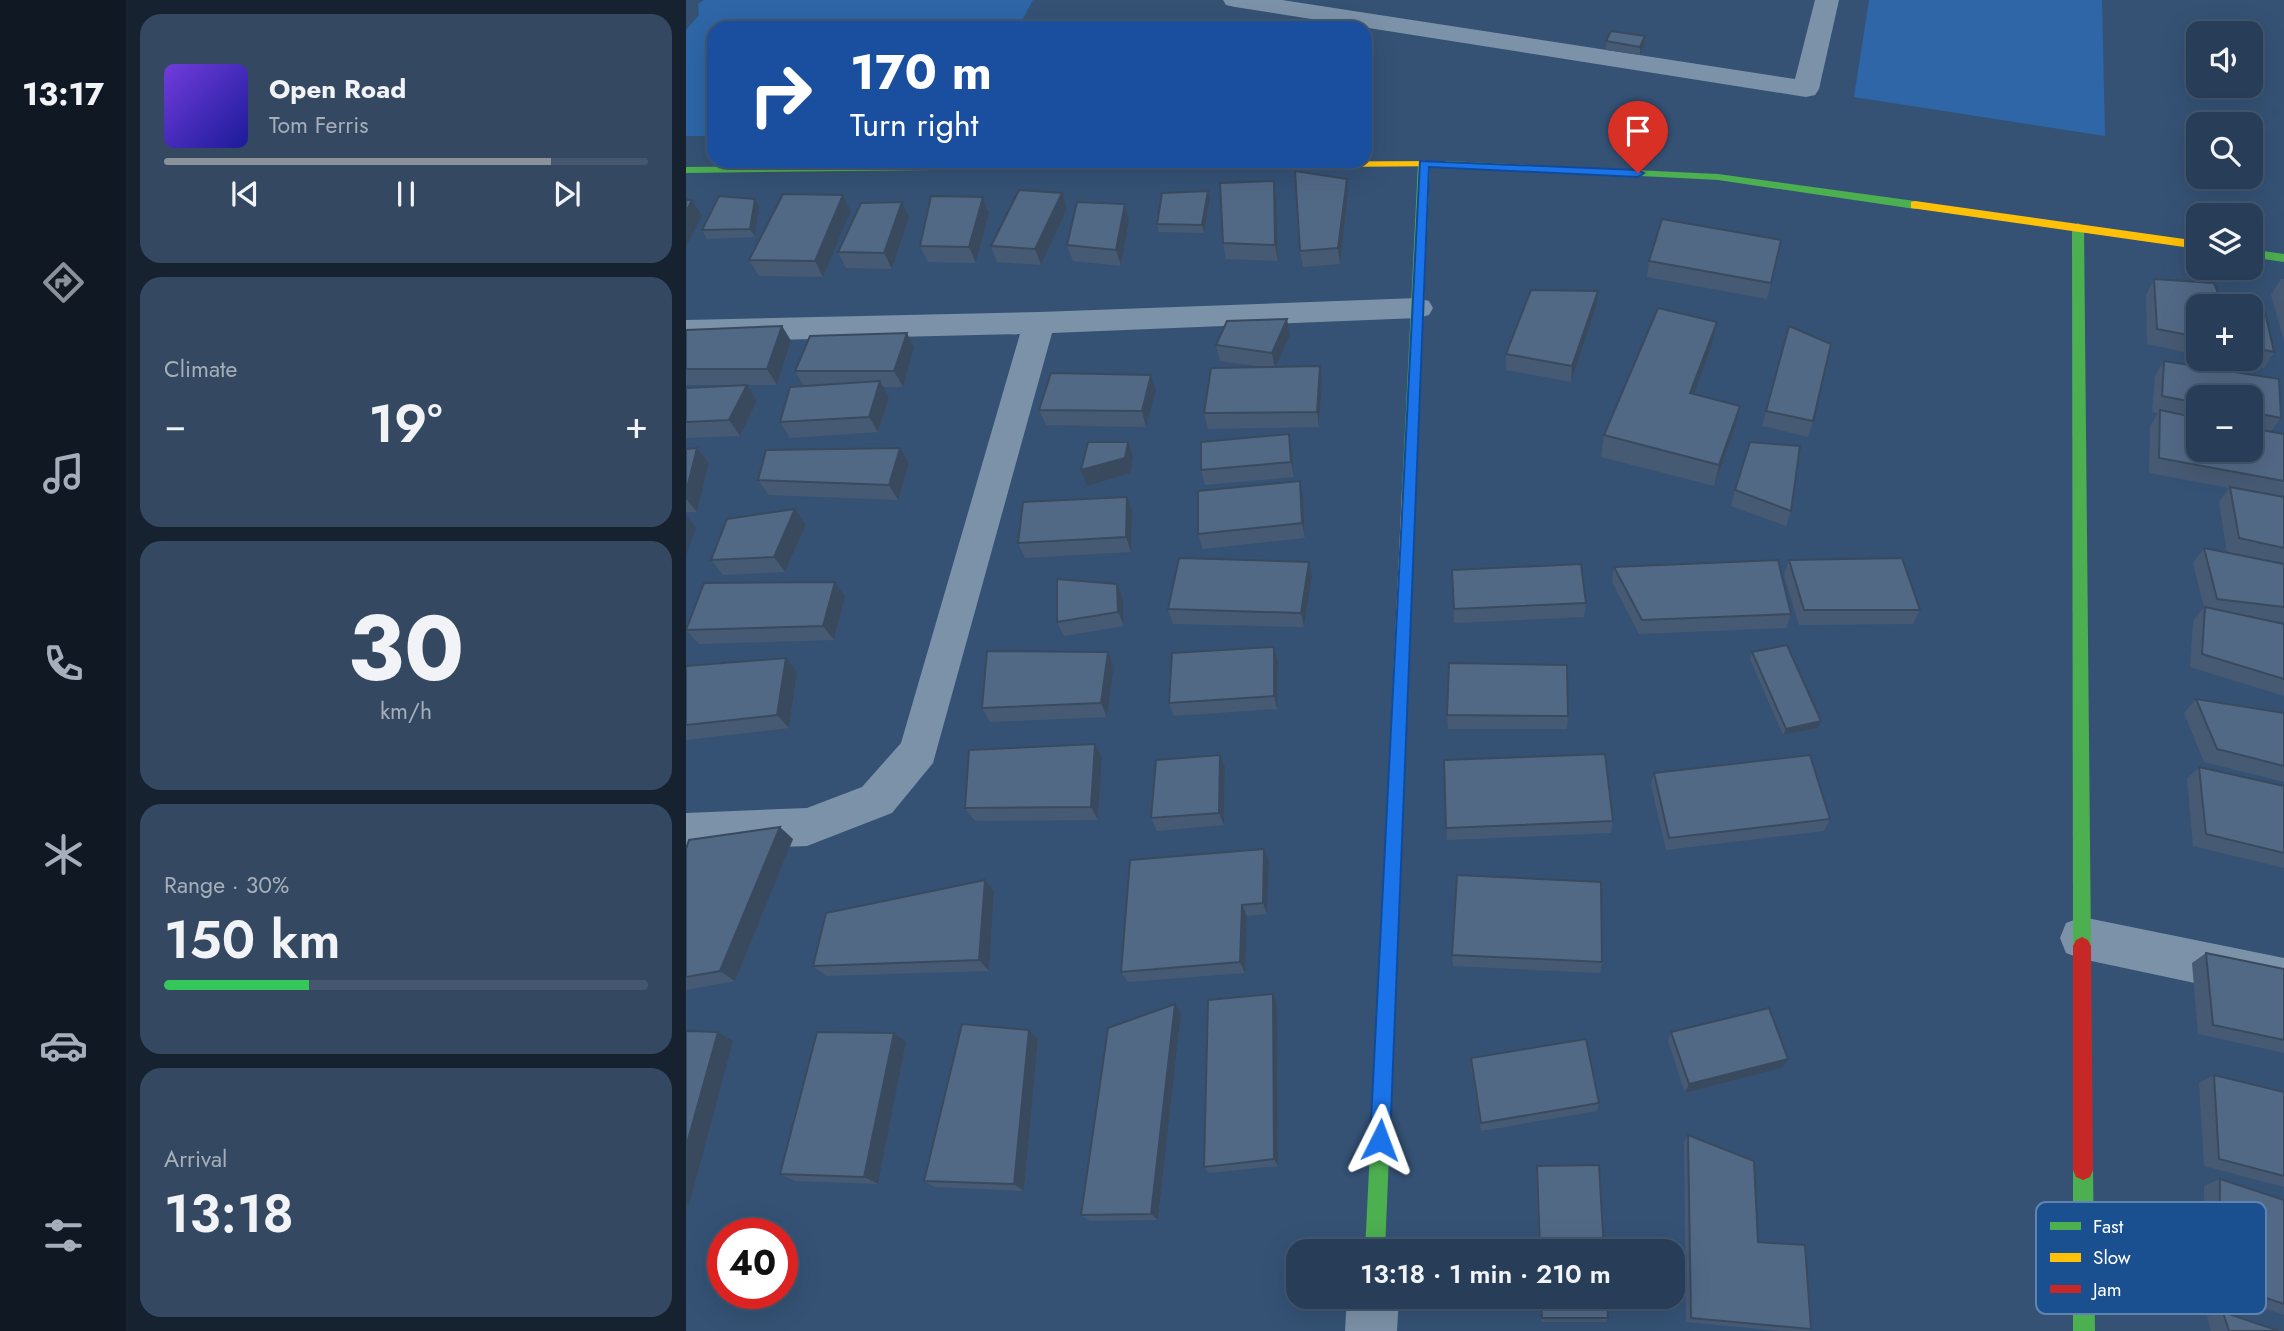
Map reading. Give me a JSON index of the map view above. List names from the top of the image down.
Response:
{
  "legend": ["Fast", "Slow", "Jam"],
  "page": {
    "tabs": "13:17",
    "map_buttons": ["+", "−"],
    "turn": ["170 m", "Turn right"],
    "song": ["Open Road", "Tom Ferris"],
    "tile": [
      "Climate",
      ["30", "km/h"],
      ["Range · 30%", "150 km"],
      ["Arrival", "13:18"]
    ],
    "heat": ["−", "19°", "+"],
    "limit": "40",
    "trip": "13:18 · 1 min · 210 m"
  }
}
